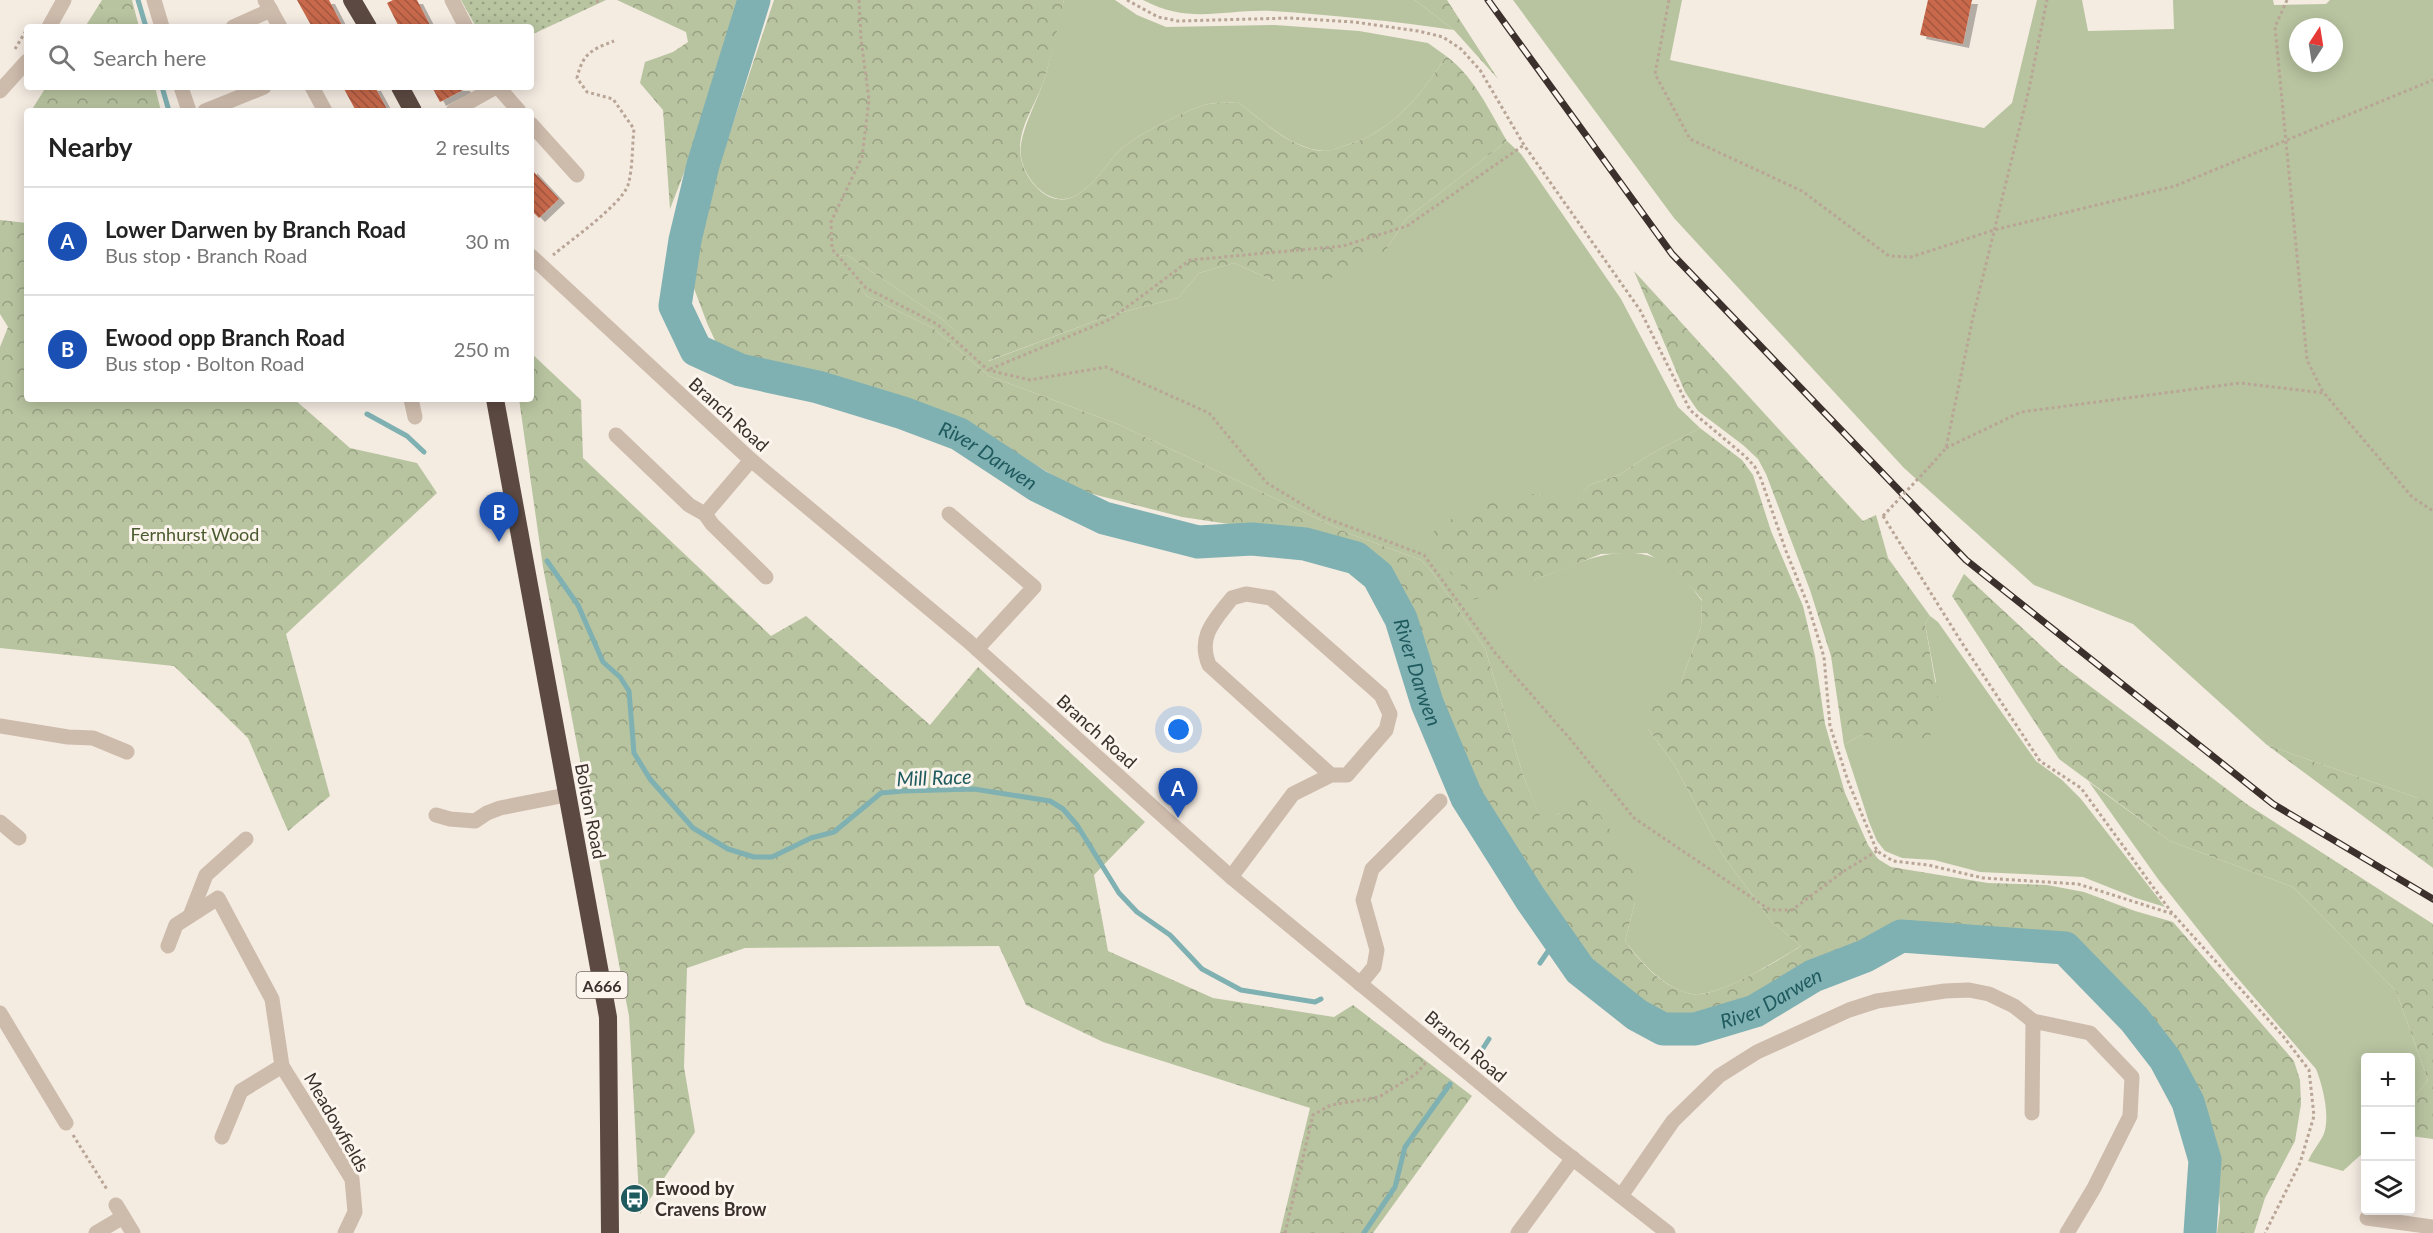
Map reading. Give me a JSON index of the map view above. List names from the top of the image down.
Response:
{
  "streets": {
    "highway": ["Bolton Road", "A666"],
    "street": ["Branch Road", "Meadowfields"]
  },
  "water": ["River Darwen", "Mill Race"],
  "parks": ["Fernhurst Wood"],
  "places": {
    "bus stop": ["Ewood by Cravens Brow"]
  },
  "north": "top",
  "page": {
    "search": "Search here",
    "heading": ["Nearby", "2 results"],
    "list": [
      {
        "mark": "A",
        "name": "Lower Darwen by Branch Road",
        "note": "Bus stop · Branch Road",
        "value": "30 m"
      },
      {
        "mark": "B",
        "name": "Ewood opp Branch Road",
        "note": "Bus stop · Bolton Road",
        "value": "250 m"
      }
    ],
    "pins": ["B", "A"],
    "map_buttons": ["+", "−"]
  }
}
